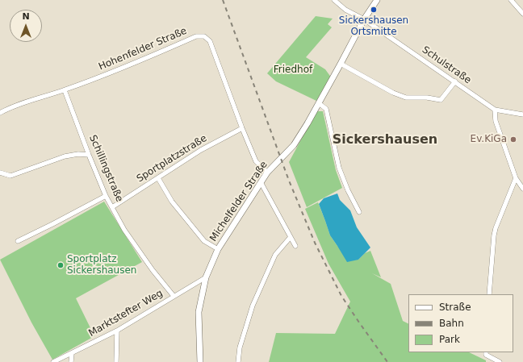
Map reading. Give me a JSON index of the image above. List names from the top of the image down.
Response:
{
  "streets": {
    "street": [
      "Hohenfelder Straße",
      "Schulstraße",
      "Sportplatzstraße",
      "Schillingstraße",
      "Michelfelder Straße",
      "Marktstefter Weg"
    ]
  },
  "crossings": [
    ["Hohenfelder Straße", "Sportplatzstraße"],
    ["Hohenfelder Straße", "Schillingstraße"],
    ["Hohenfelder Straße", "Michelfelder Straße"],
    ["Schulstraße", "Michelfelder Straße"],
    ["Sportplatzstraße", "Schillingstraße"],
    ["Schillingstraße", "Marktstefter Weg"],
    ["Michelfelder Straße", "Marktstefter Weg"]
  ],
  "districts": ["Sickershausen"],
  "parks": ["Friedhof"],
  "places": ["Sickershausen Ortsmitte", "Ev.KiGa", "Sportplatz Sickershausen"],
  "legend": ["Straße", "Bahn", "Park"],
  "north": "top"
}
